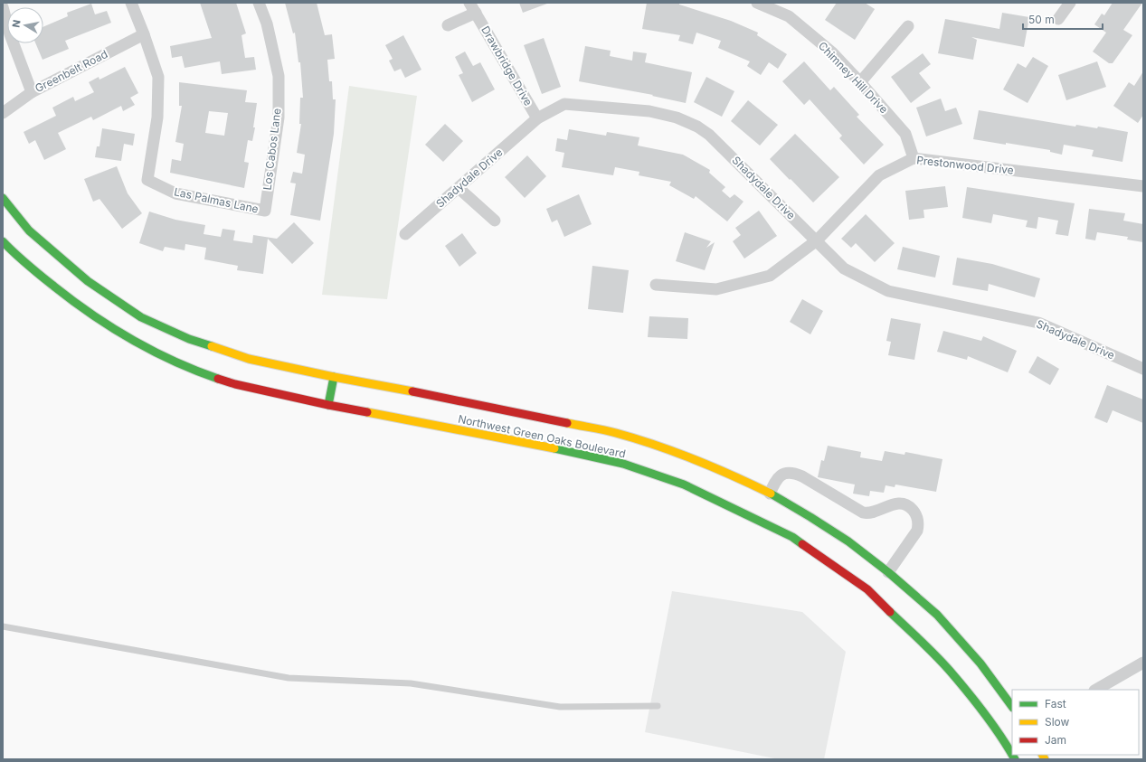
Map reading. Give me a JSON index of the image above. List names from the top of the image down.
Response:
{
  "streets": {
    "main road": ["Northwest Green Oaks Boulevard"],
    "street": [
      "Drawbridge Drive",
      "Greenbelt Road",
      "Chimney Hill Drive",
      "Los Cabos Lane",
      "Prestonwood Drive",
      "Shadydale Drive",
      "Las Palmas Lane"
    ]
  },
  "crossings": [
    ["Drawbridge Drive", "Shadydale Drive"],
    ["Greenbelt Road", "Las Palmas Lane"],
    ["Chimney Hill Drive", "Prestonwood Drive"],
    ["Los Cabos Lane", "Las Palmas Lane"],
    ["Prestonwood Drive", "Shadydale Drive"]
  ],
  "legend": ["Fast", "Slow", "Jam"],
  "scale_bar": "50 m",
  "north": "left"
}
